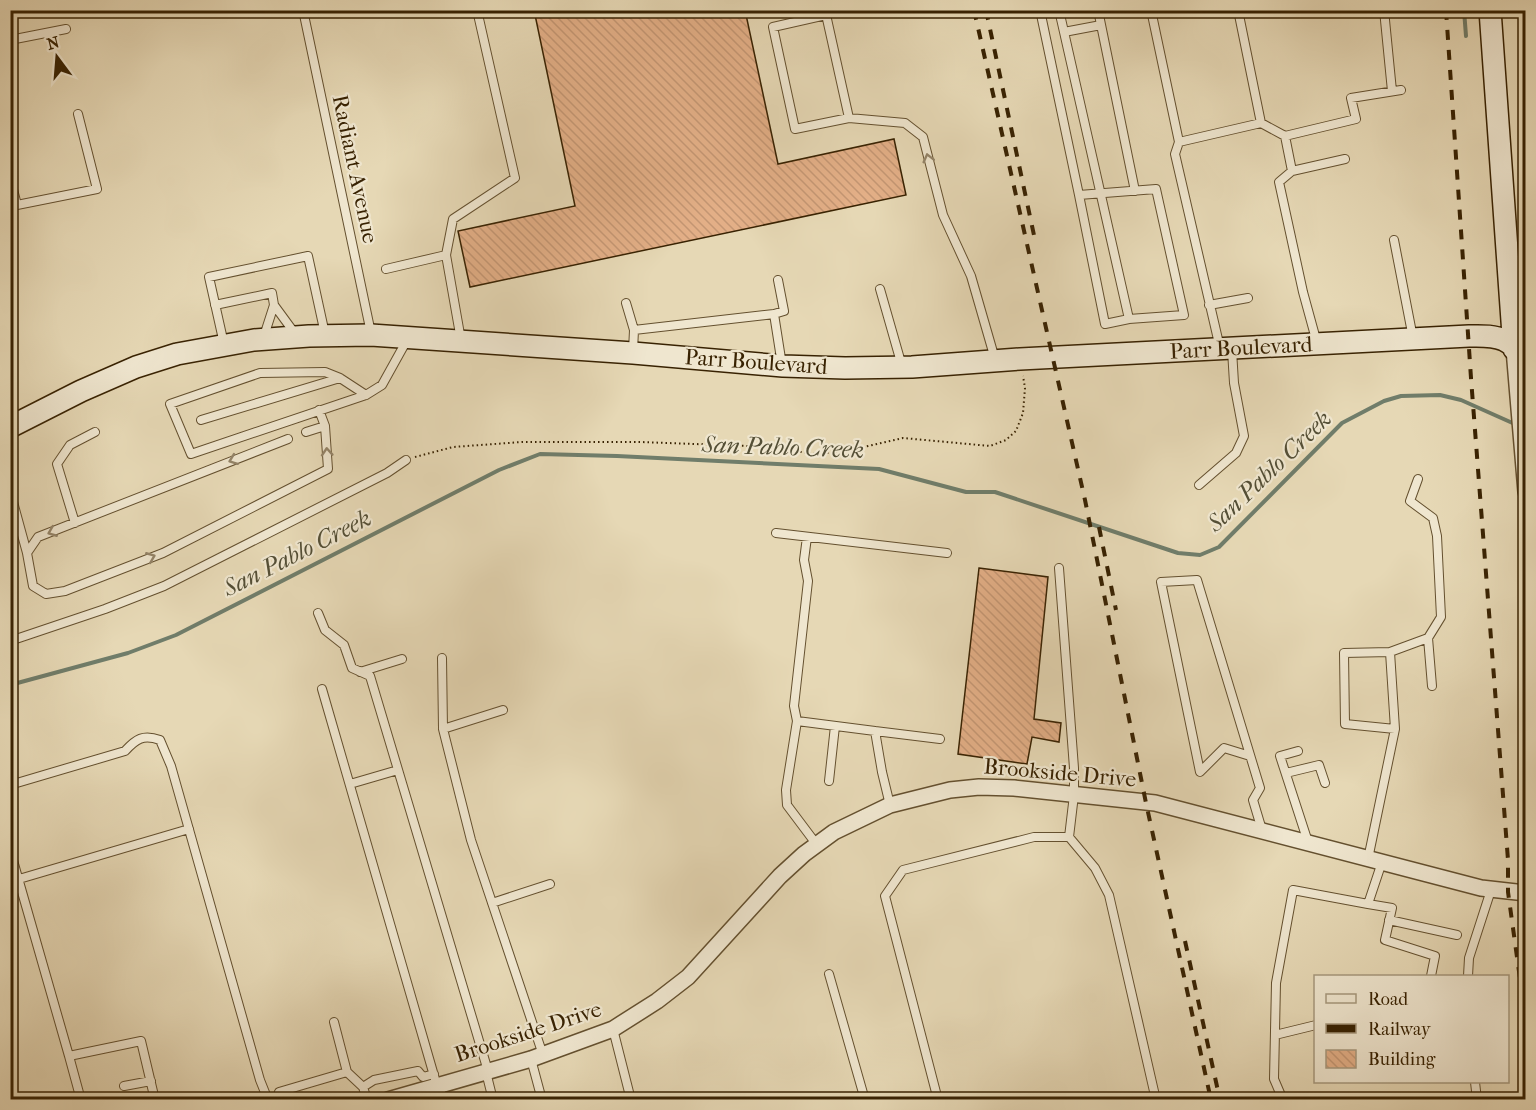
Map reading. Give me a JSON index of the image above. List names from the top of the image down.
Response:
{
  "streets": {
    "street": ["Parr Boulevard", "Brookside Drive"],
    "lane": ["Radiant Avenue"]
  },
  "crossings": [
    ["Radiant Avenue", "Parr Boulevard"]
  ],
  "water": ["San Pablo Creek"],
  "legend": ["Road", "Railway", "Building"],
  "north": "top"
}
